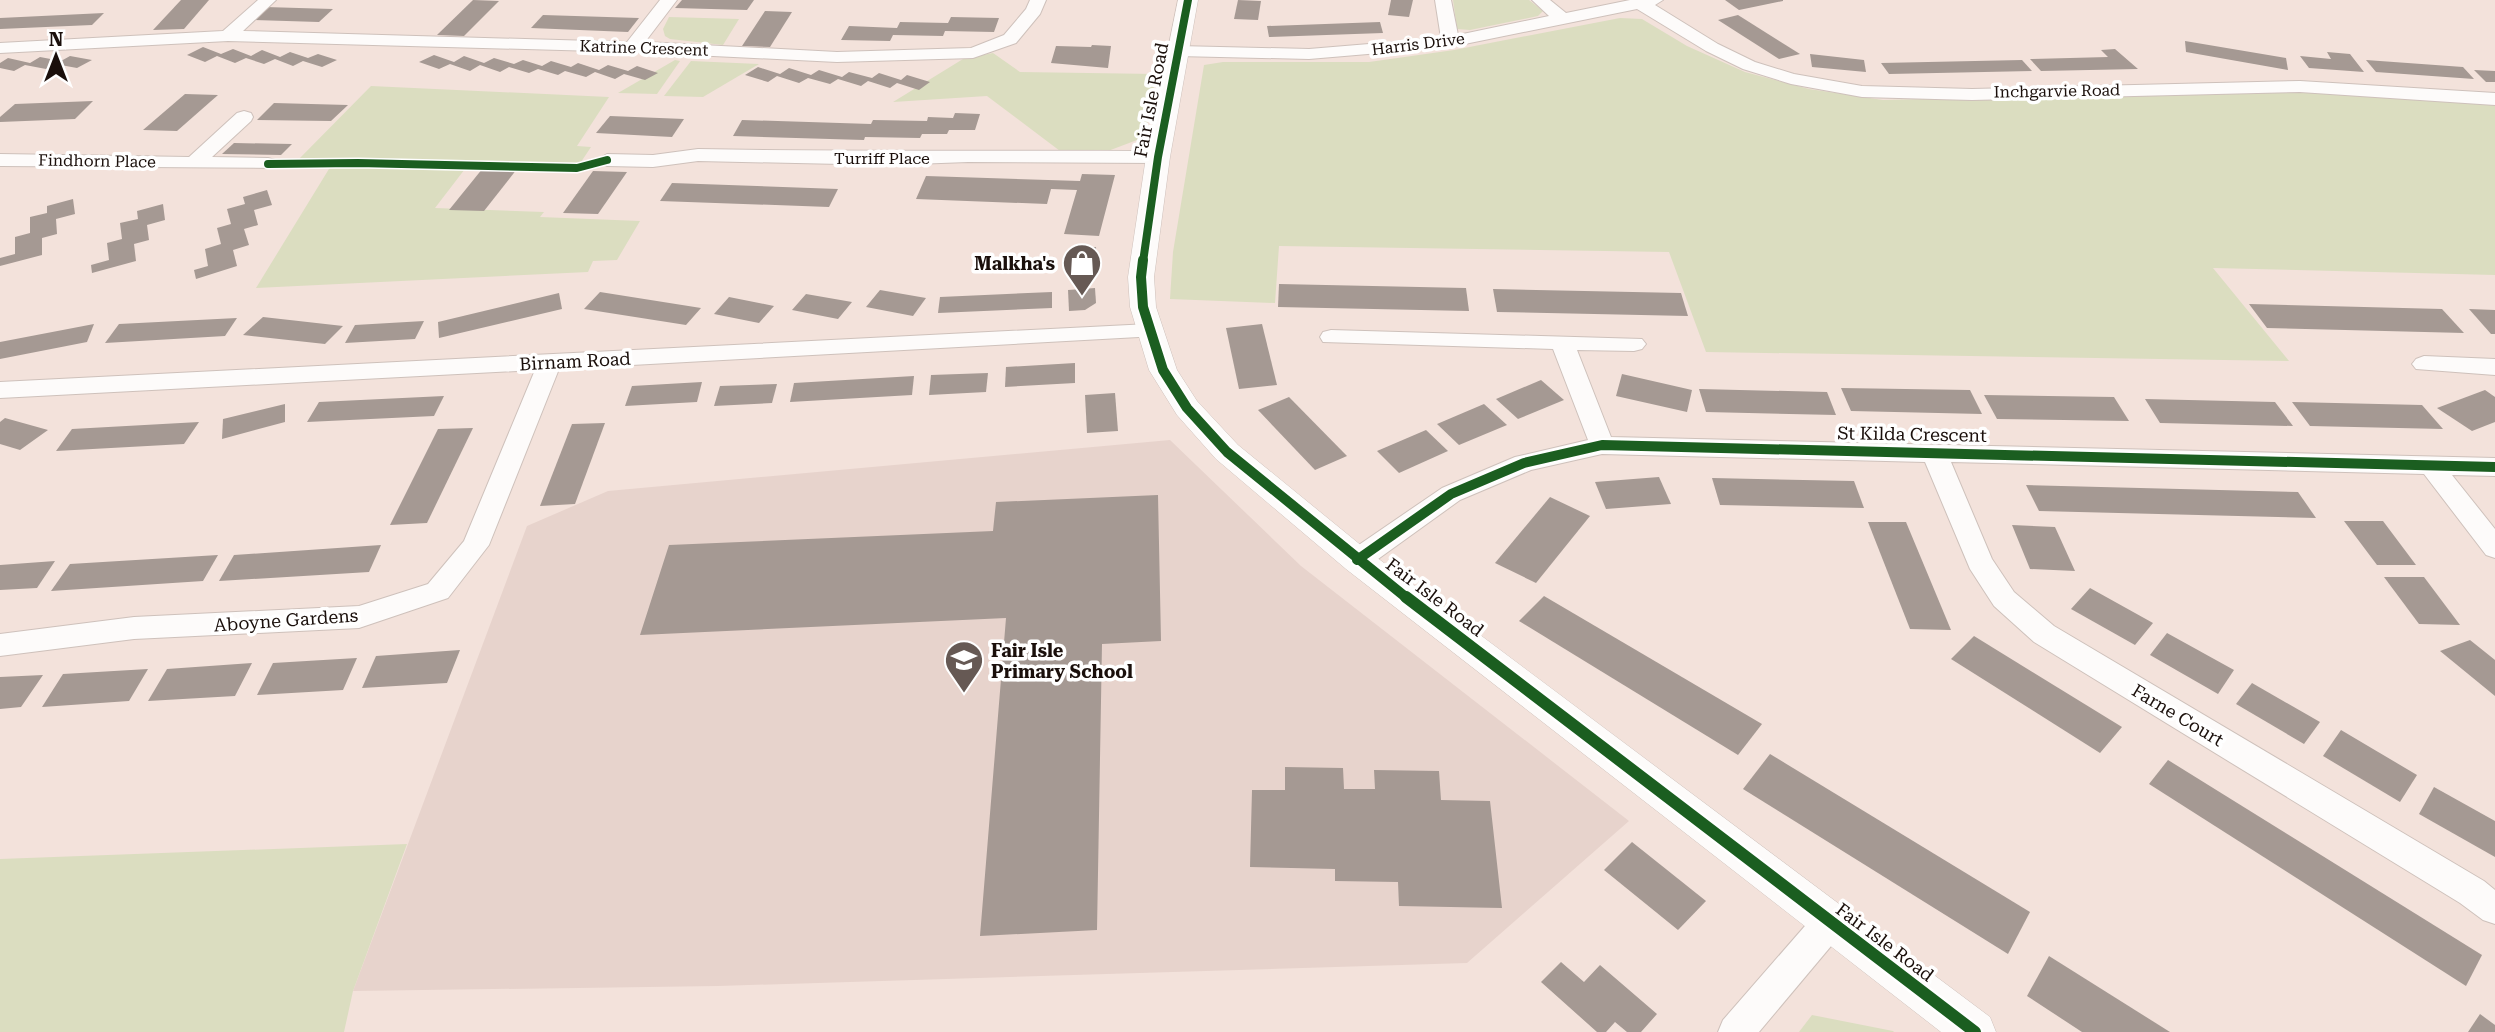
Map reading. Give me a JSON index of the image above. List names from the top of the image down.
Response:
{
  "streets": {
    "street": [
      "Harris Drive",
      "Katrine Crescent",
      "Inchgarvie Road",
      "Fair Isle Road",
      "Turriff Place",
      "Findhorn Place",
      "Birnam Road",
      "St Kilda Crescent",
      "Aboyne Gardens",
      "Farne Court"
    ]
  },
  "crossings": [
    ["Harris Drive", "Inchgarvie Road"],
    ["Harris Drive", "Fair Isle Road"],
    ["Fair Isle Road", "Turriff Place"],
    ["Fair Isle Road", "Birnam Road"],
    ["Fair Isle Road", "St Kilda Crescent"],
    ["Birnam Road", "Aboyne Gardens"],
    ["St Kilda Crescent", "Farne Court"]
  ],
  "places": {
    "shop": ["Malkha's"],
    "school or university": ["Fair Isle Primary School"]
  },
  "north": "top"
}
